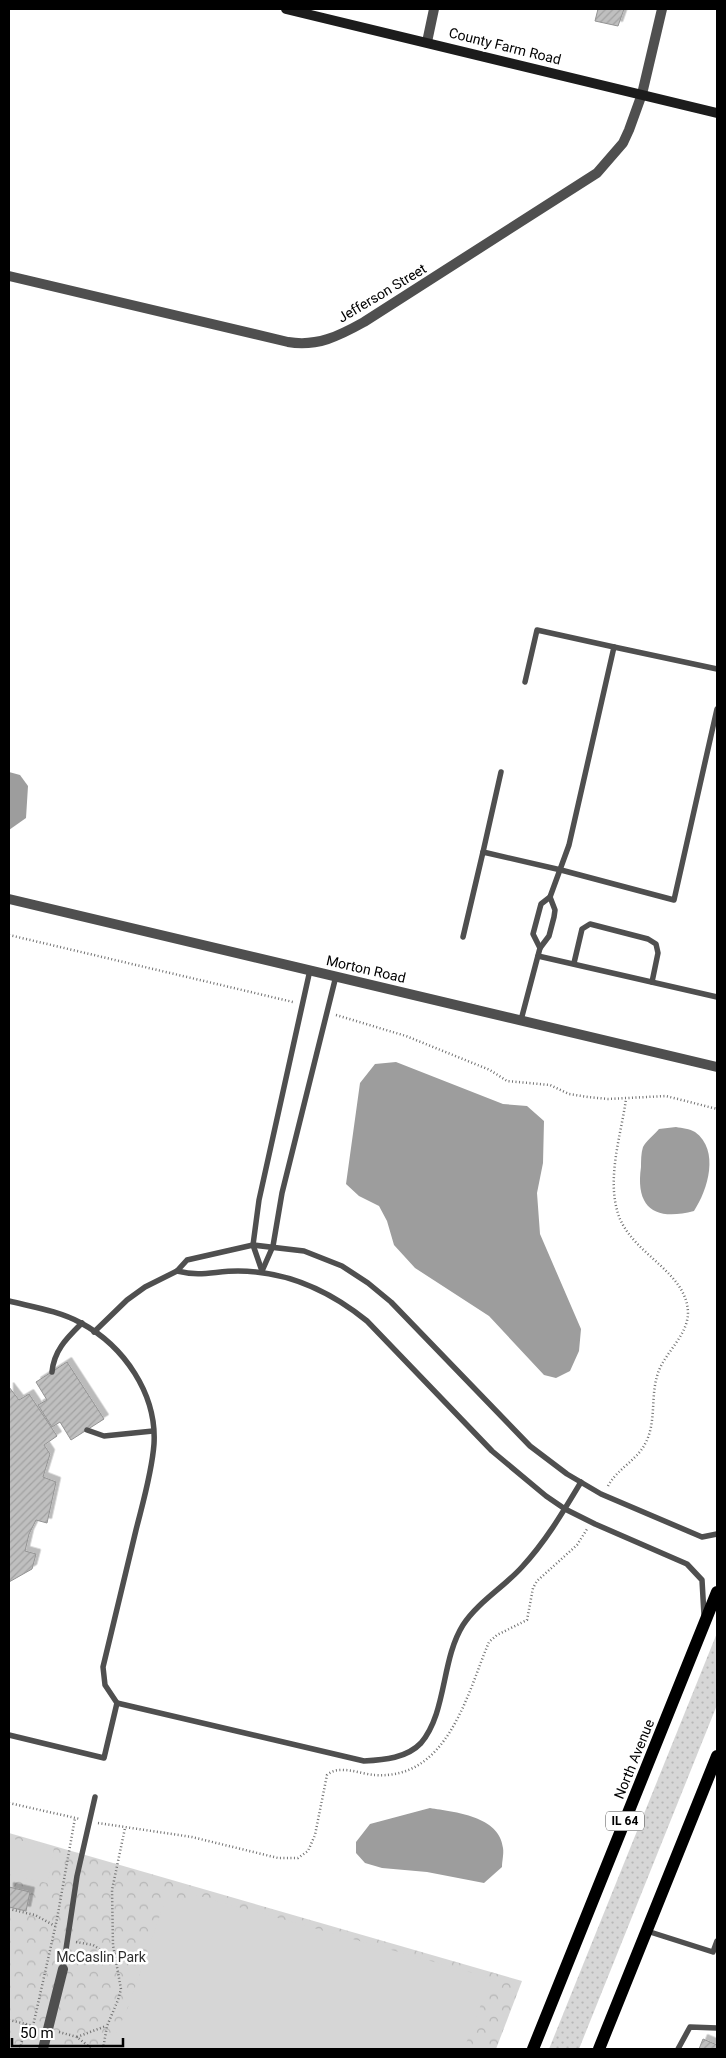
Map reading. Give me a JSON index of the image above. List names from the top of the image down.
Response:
{
  "streets": {
    "main road": ["County Farm Road", "North Avenue", "IL 64"],
    "street": ["Jefferson Street", "Morton Road"]
  },
  "crossings": [
    ["County Farm Road", "Jefferson Street"]
  ],
  "parks": ["McCaslin Park"],
  "scale_bar": "50 m"
}
